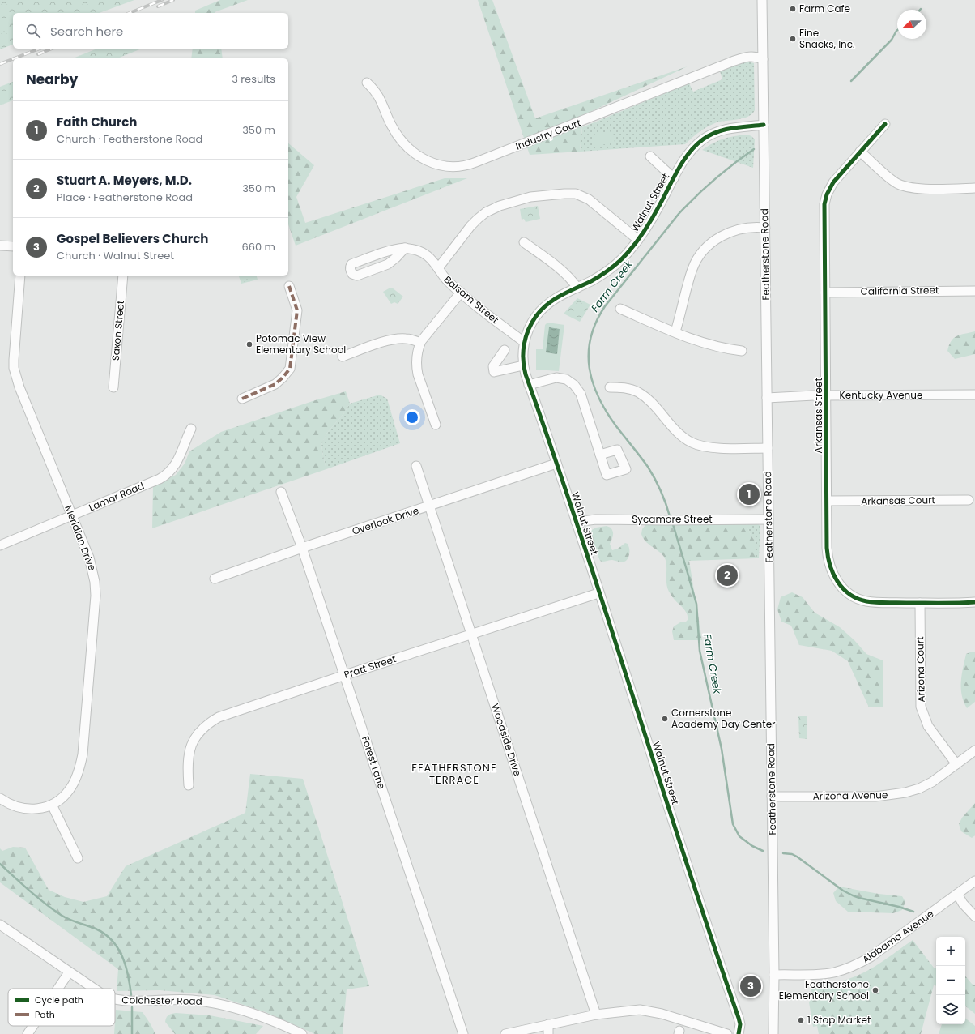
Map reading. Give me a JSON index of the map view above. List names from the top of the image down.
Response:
{
  "streets": {
    "street": [
      "Industry Court",
      "Walnut Street",
      "Featherstone Road",
      "California Street",
      "Balsam Street",
      "Saxon Street",
      "Kentucky Avenue",
      "Arkansas Street",
      "Lamar Road",
      "Arkansas Court",
      "Sycamore Street",
      "Overlook Drive",
      "Meridian Drive",
      "Pratt Street",
      "Arizona Court",
      "Woodside Drive",
      "Forest Lane",
      "Arizona Avenue",
      "Alabama Avenue",
      "Colchester Road"
    ]
  },
  "crossings": [
    ["Industry Court", "Featherstone Road"],
    ["Walnut Street", "Featherstone Road"],
    ["Walnut Street", "Balsam Street"],
    ["Walnut Street", "Sycamore Street"],
    ["Walnut Street", "Overlook Drive"],
    ["Walnut Street", "Pratt Street"],
    ["Featherstone Road", "Kentucky Avenue"],
    ["Featherstone Road", "Sycamore Street"],
    ["Featherstone Road", "Arizona Avenue"],
    ["Featherstone Road", "Alabama Avenue"],
    ["California Street", "Arkansas Street"],
    ["Kentucky Avenue", "Arkansas Street"],
    ["Arkansas Street", "Arkansas Court"],
    ["Arkansas Street", "Arizona Court"],
    ["Lamar Road", "Meridian Drive"],
    ["Overlook Drive", "Woodside Drive"],
    ["Overlook Drive", "Forest Lane"],
    ["Pratt Street", "Woodside Drive"],
    ["Pratt Street", "Forest Lane"],
    ["Arizona Court", "Arizona Avenue"]
  ],
  "districts": ["FEATHERSTONE TERRACE"],
  "water": ["Farm Creek"],
  "places": [
    "Farm Cafe",
    "Fine Snacks, Inc.",
    "Potomac View Elementary School",
    "Cornerstone Academy Day Center",
    "Featherstone Elementary School",
    "1 Stop Market"
  ],
  "legend": ["Cycle path", "Path"],
  "north": "left",
  "page": {
    "search": "Search here",
    "heading": ["Nearby", "3 results"],
    "list": [
      {
        "mark": "1",
        "name": "Faith Church",
        "note": "Church · Featherstone Road",
        "value": "350 m"
      },
      {
        "mark": "2",
        "name": "Stuart A. Meyers, M.D.",
        "note": "Place · Featherstone Road",
        "value": "350 m"
      },
      {
        "mark": "3",
        "name": "Gospel Believers Church",
        "note": "Church · Walnut Street",
        "value": "660 m"
      }
    ],
    "pins": ["1", "2", "3"],
    "map_buttons": ["+", "−"]
  }
}
